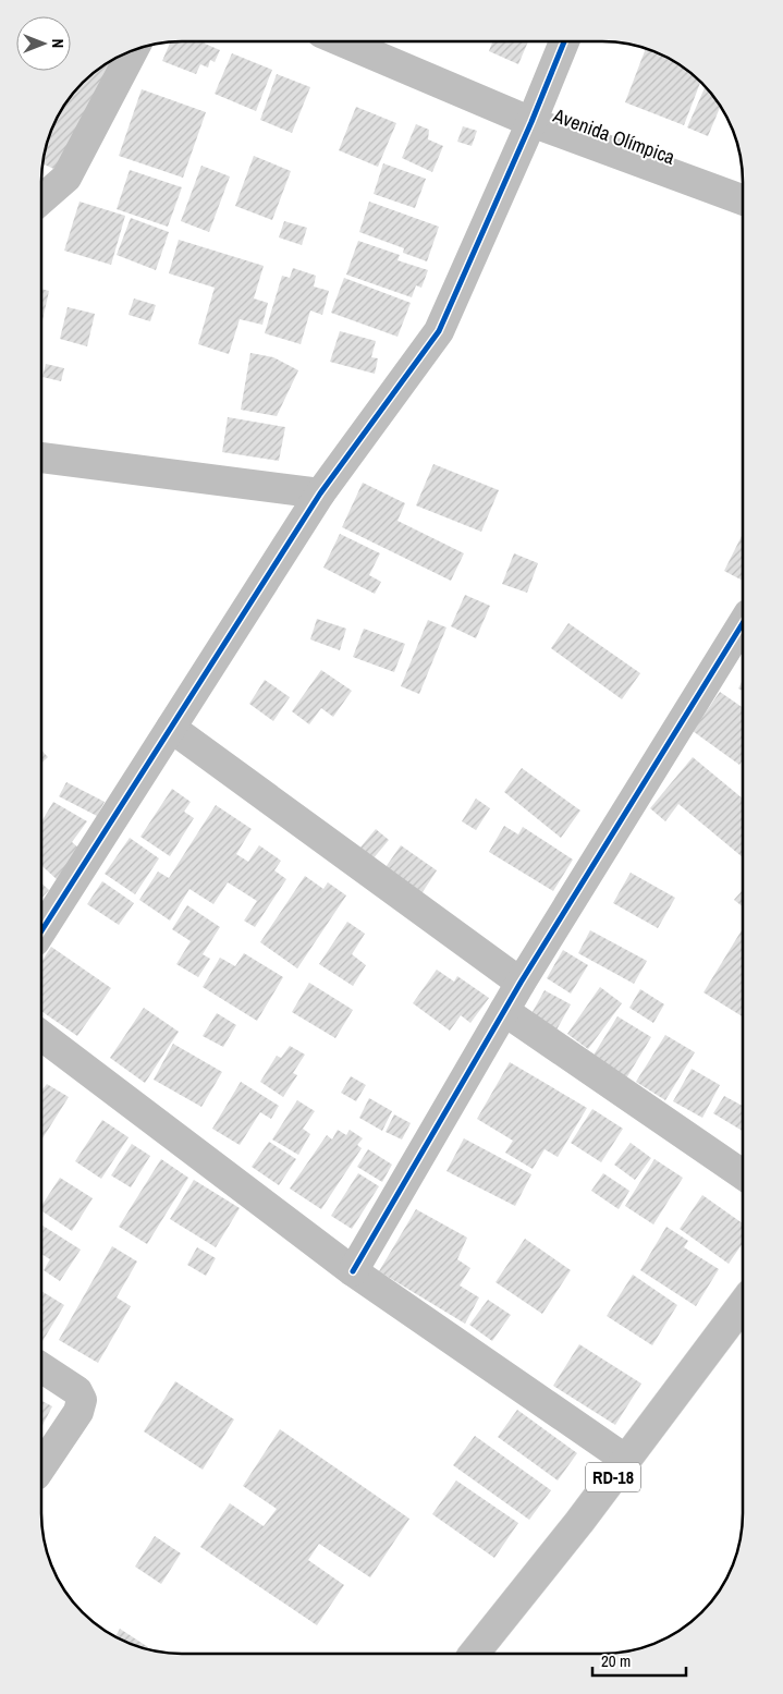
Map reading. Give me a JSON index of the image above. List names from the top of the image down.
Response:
{
  "streets": {
    "street": ["Avenida Olímpica", "RD-18"]
  },
  "scale_bar": "20 m",
  "north": "right"
}
